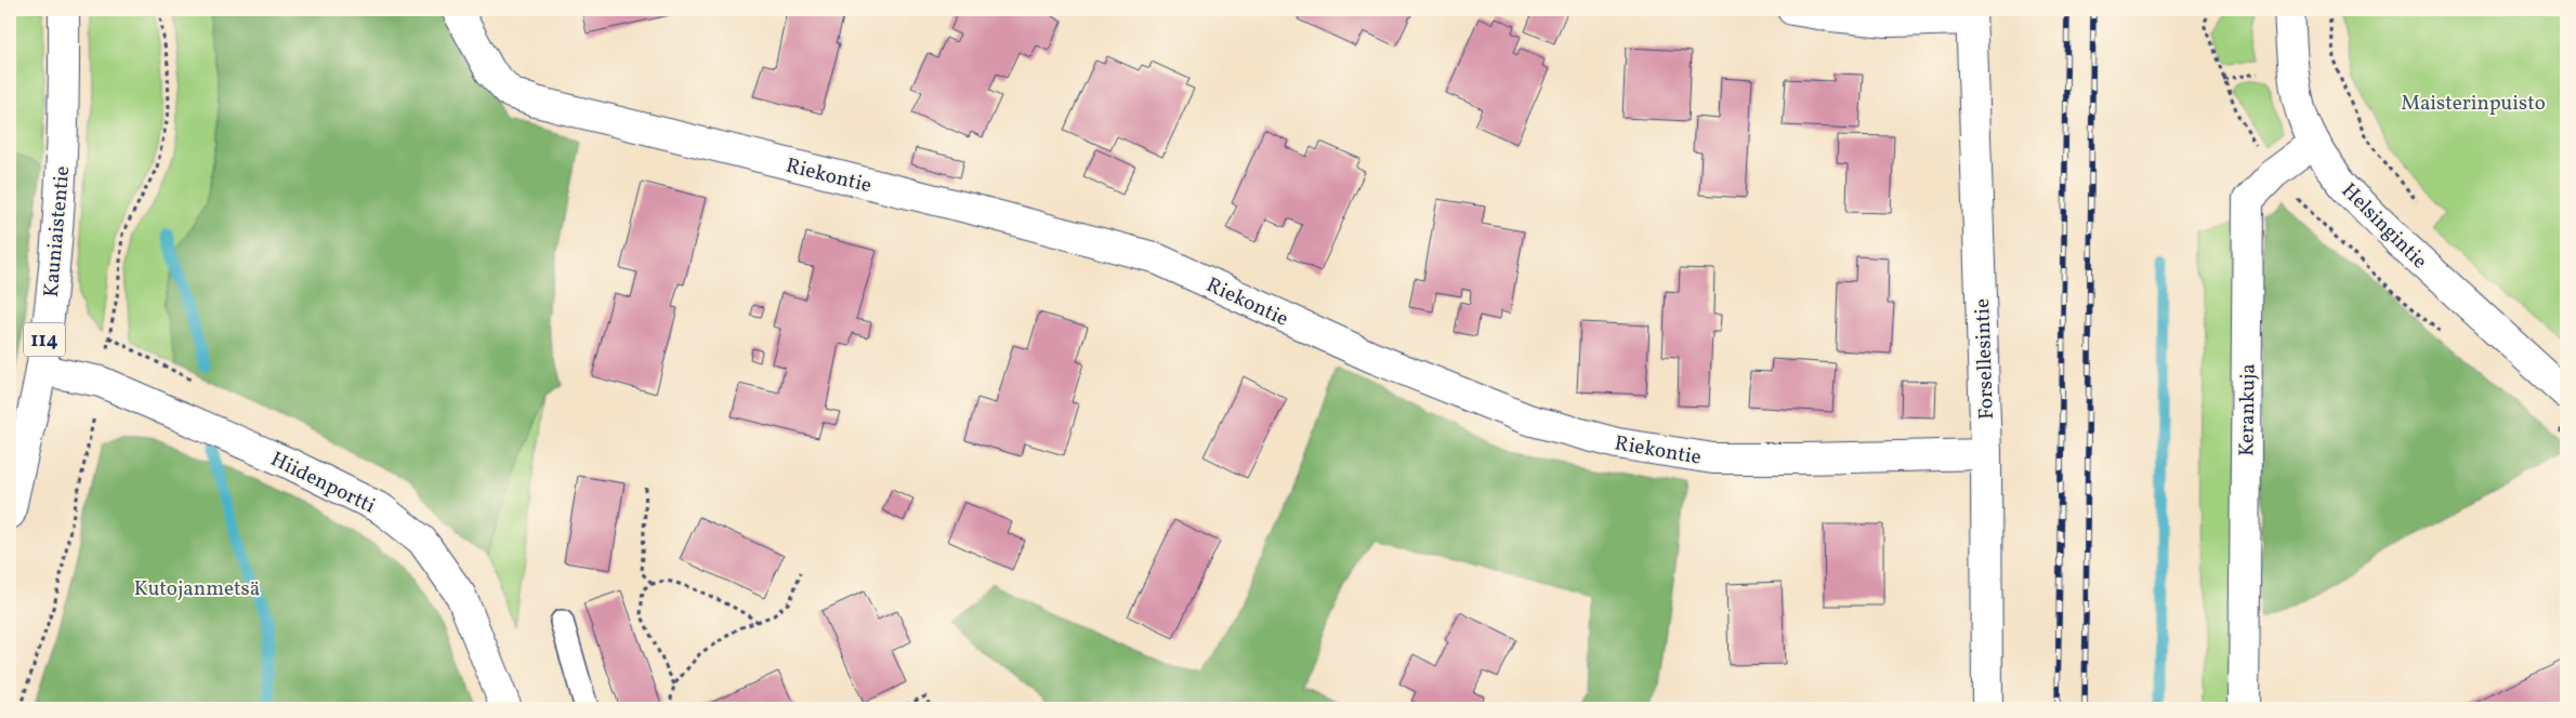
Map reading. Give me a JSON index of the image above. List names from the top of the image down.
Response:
{
  "streets": {
    "street": [
      "Riekontie",
      "Helsingintie",
      "Kauniaistentie",
      "114",
      "Forsellesintie",
      "Kerankuja",
      "Hiidenportti"
    ]
  },
  "crossings": [
    ["Riekontie", "Forsellesintie"],
    ["Helsingintie", "Kerankuja"],
    ["Kauniaistentie", "Hiidenportti"]
  ],
  "parks": ["Maisterinpuisto", "Kutojanmetsä"]
}
